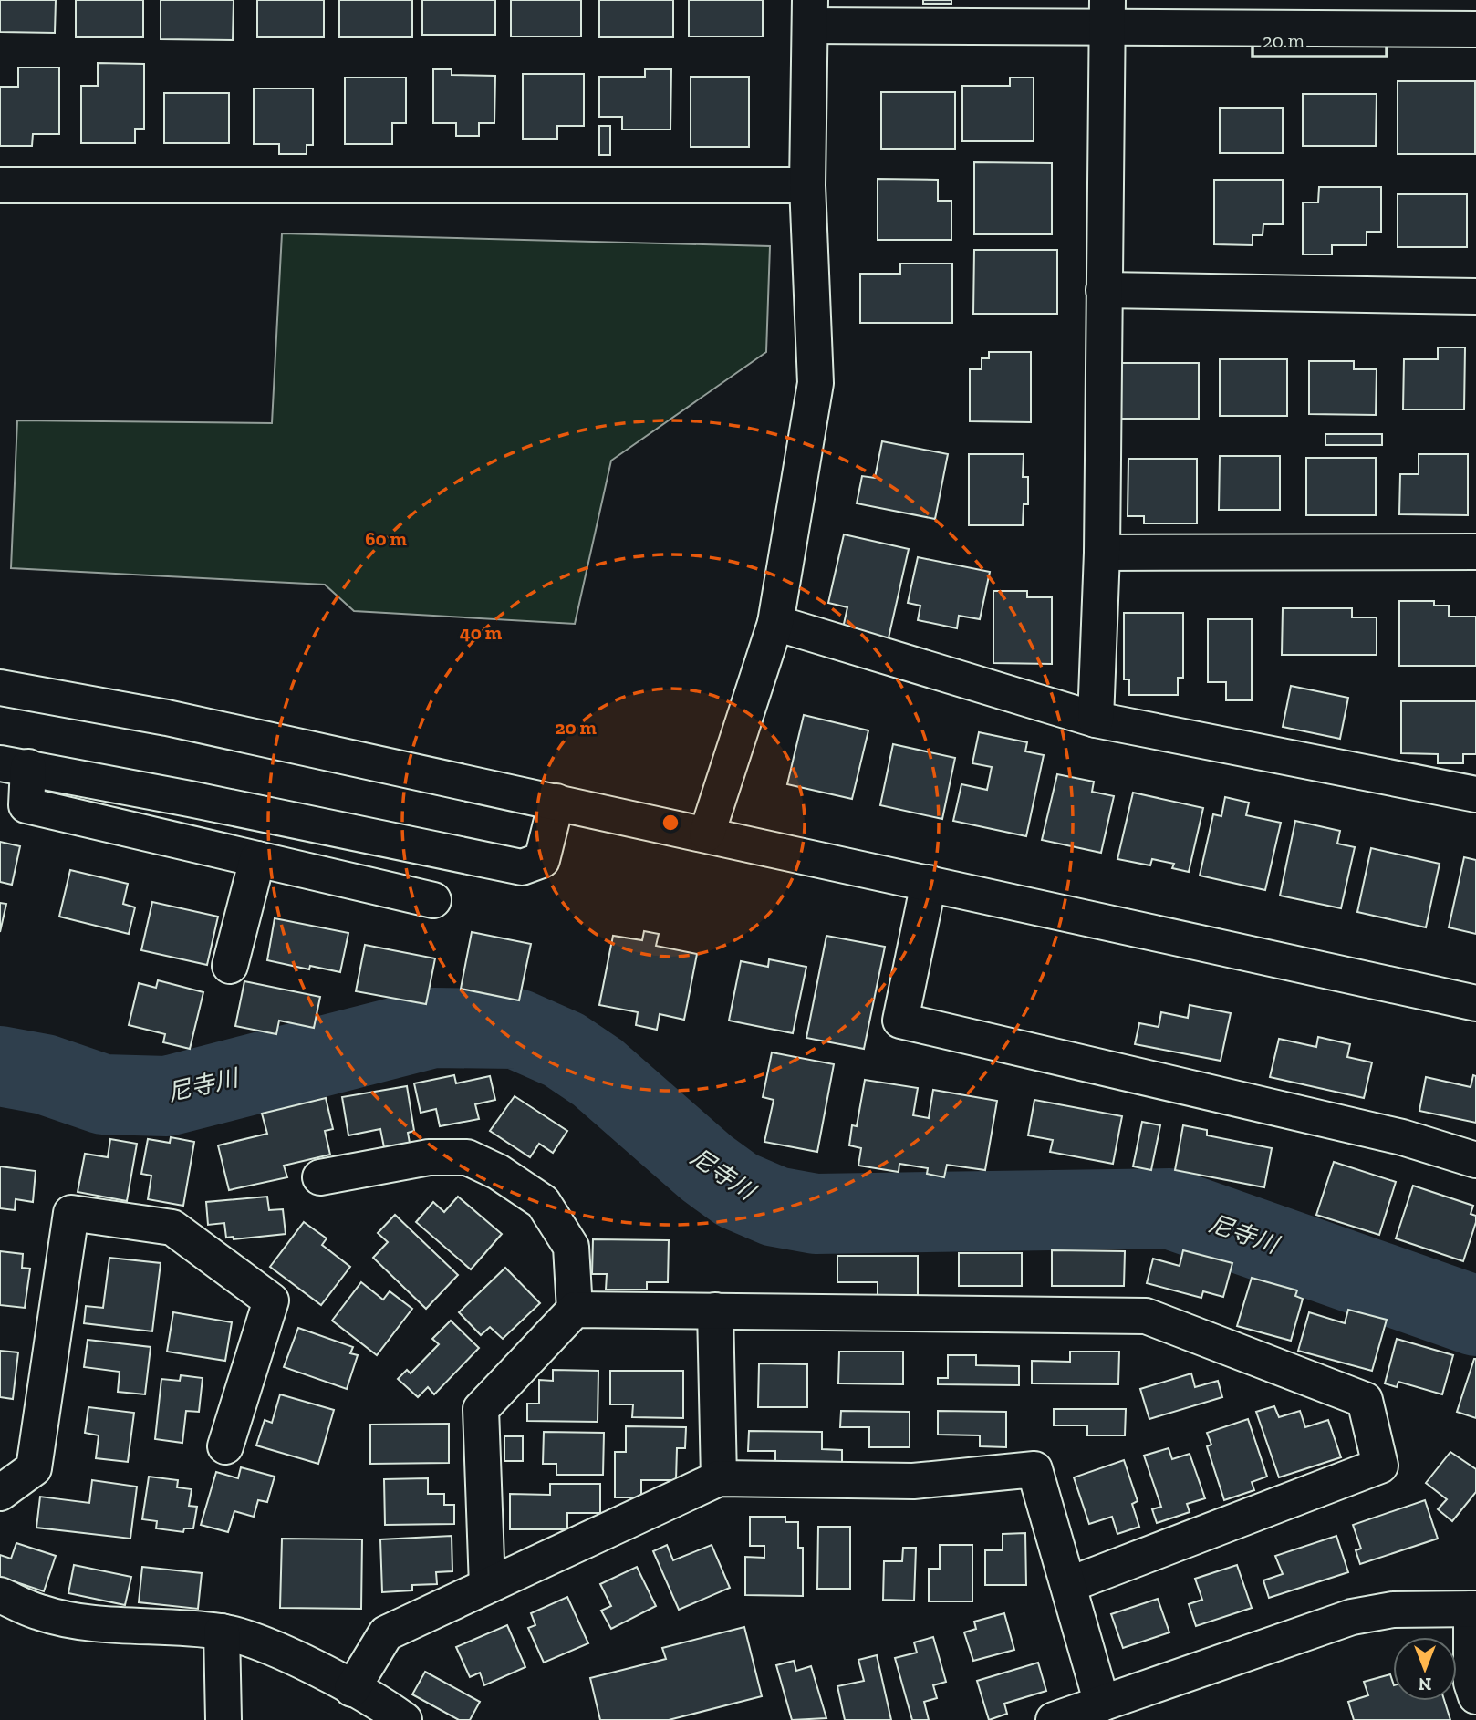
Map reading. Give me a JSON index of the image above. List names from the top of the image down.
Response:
{
  "water": ["尼寺川"],
  "scale_bar": "20 m",
  "north": "bottom",
  "rings": ["60 m", "40 m", "20 m"]
}
